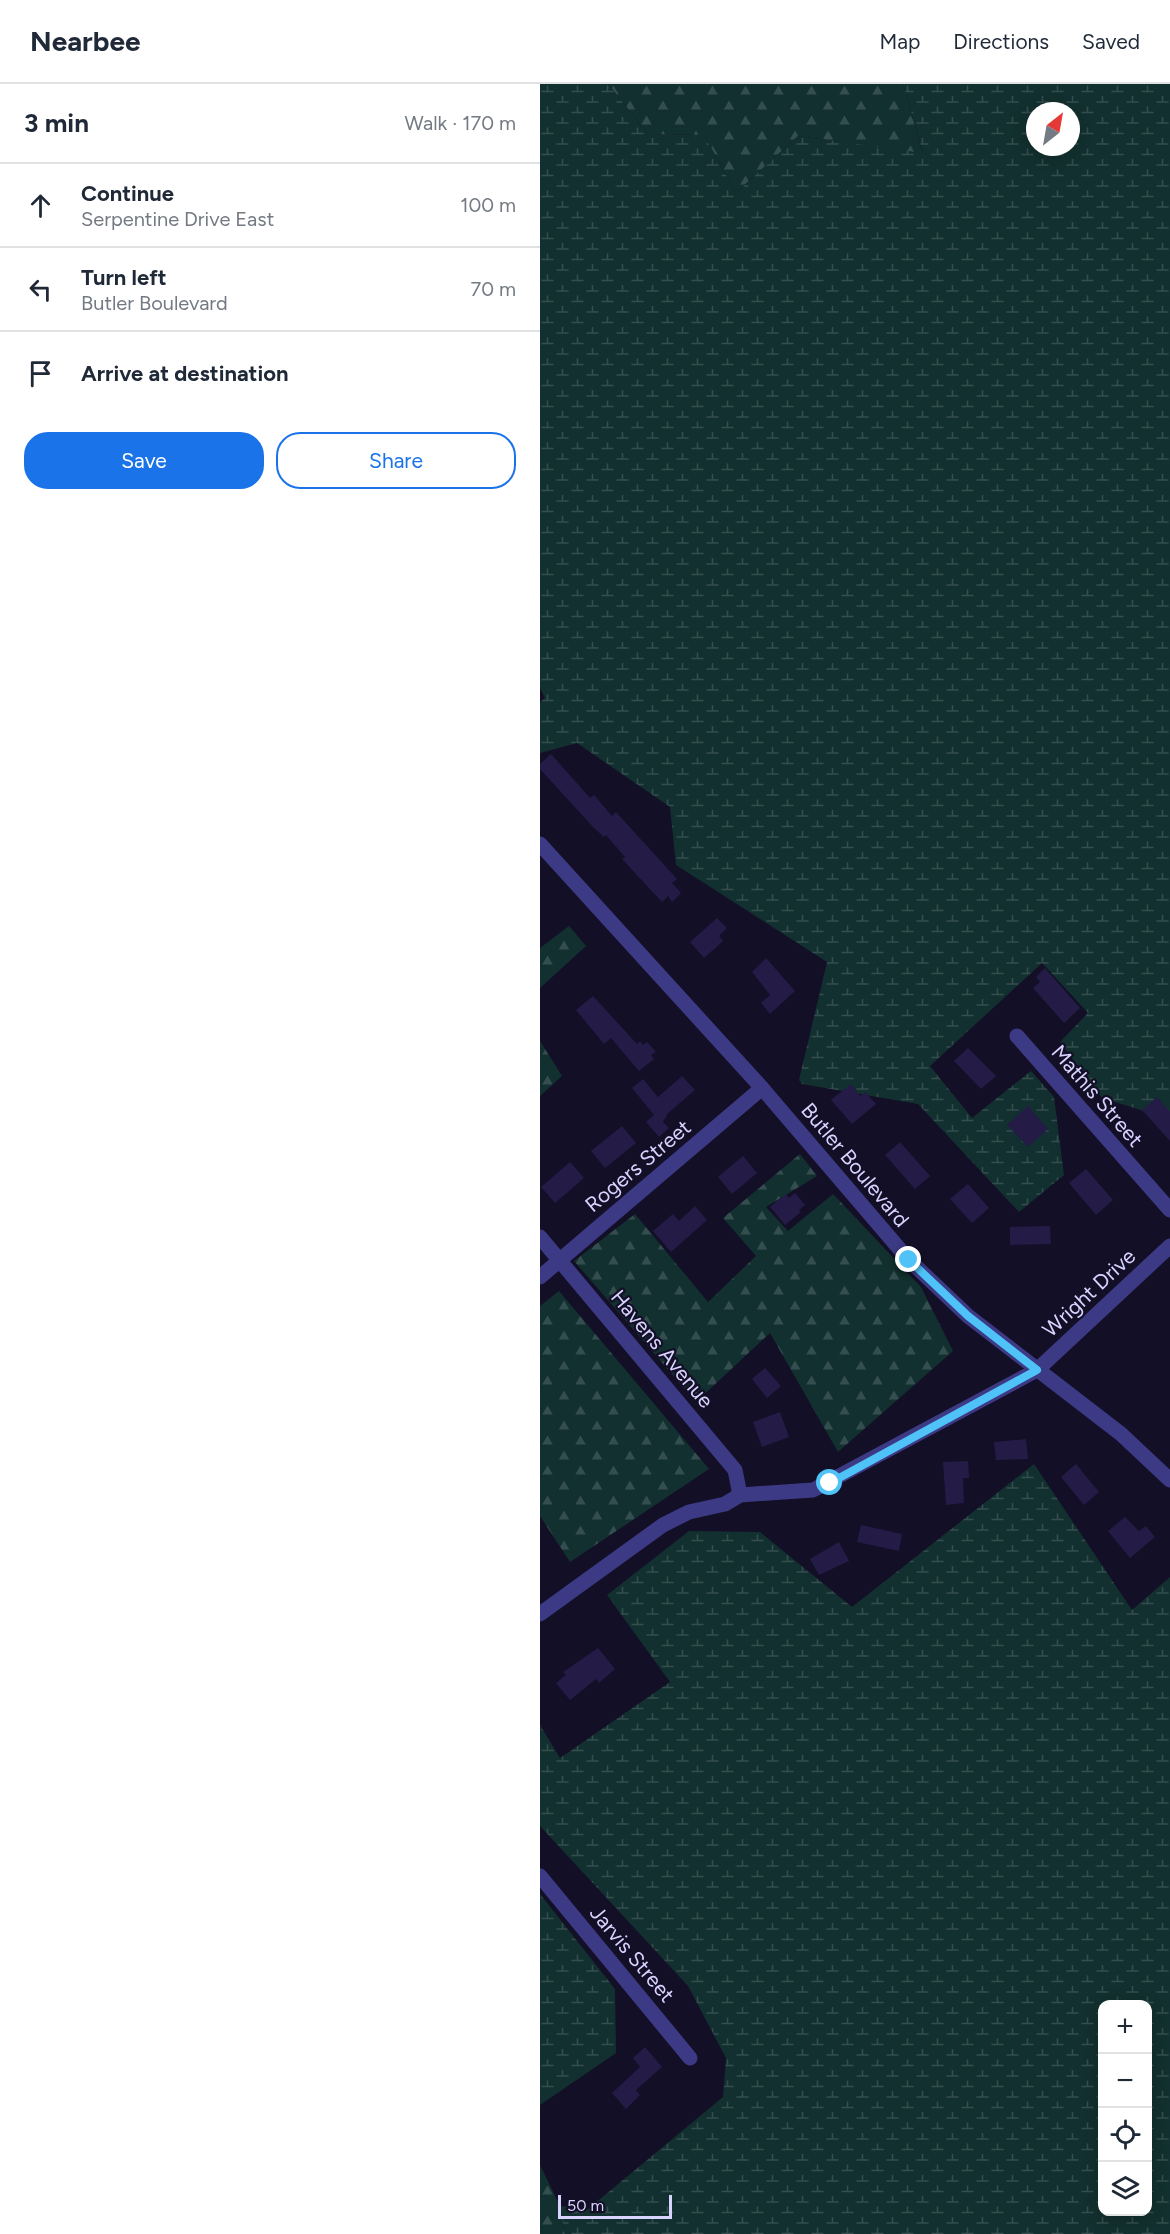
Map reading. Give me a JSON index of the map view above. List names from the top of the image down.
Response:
{
  "streets": {
    "street": [
      "Mathis Street",
      "Butler Boulevard",
      "Rogers Street",
      "Wright Drive",
      "Havens Avenue",
      "Jarvis Street"
    ]
  },
  "crossings": [
    ["Butler Boulevard", "Rogers Street"],
    ["Butler Boulevard", "Wright Drive"],
    ["Rogers Street", "Havens Avenue"],
    ["Wright Drive", "Havens Avenue"]
  ],
  "scale_bar": "50 m",
  "north": "top right",
  "page": {
    "header": "Nearbee",
    "nav": ["Map", "Directions", "Saved"],
    "heading": ["3 min", "Walk · 170 m"],
    "list": [
      ["Continue", "Serpentine Drive East", "100 m"],
      ["Turn left", "Butler Boulevard", "70 m"],
      "Arrive at destination"
    ],
    "buttons": ["Save", "Share"],
    "map_buttons": ["+", "−"],
    "scale": "50 m"
  }
}
